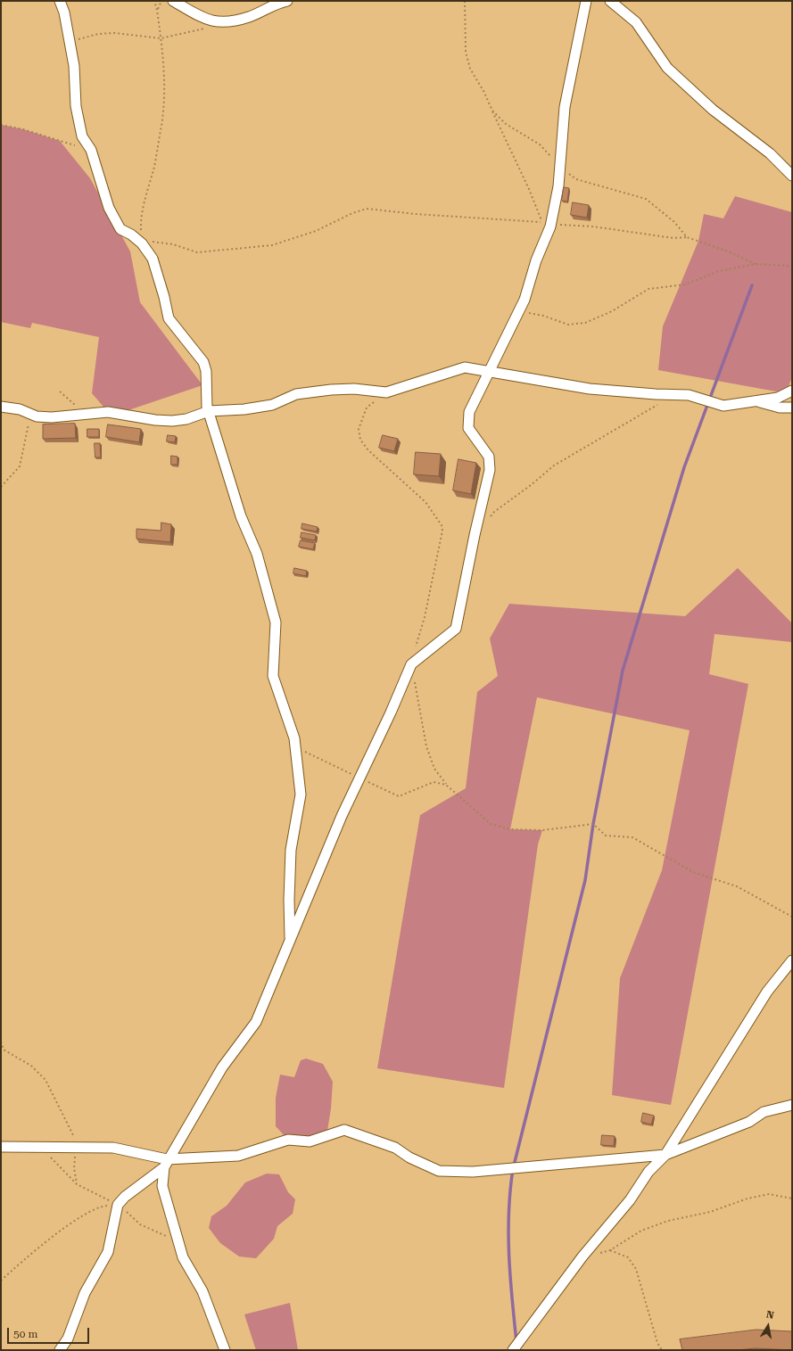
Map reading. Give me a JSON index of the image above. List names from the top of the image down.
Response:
{
  "scale_bar": "50 m",
  "north": "top"
}
